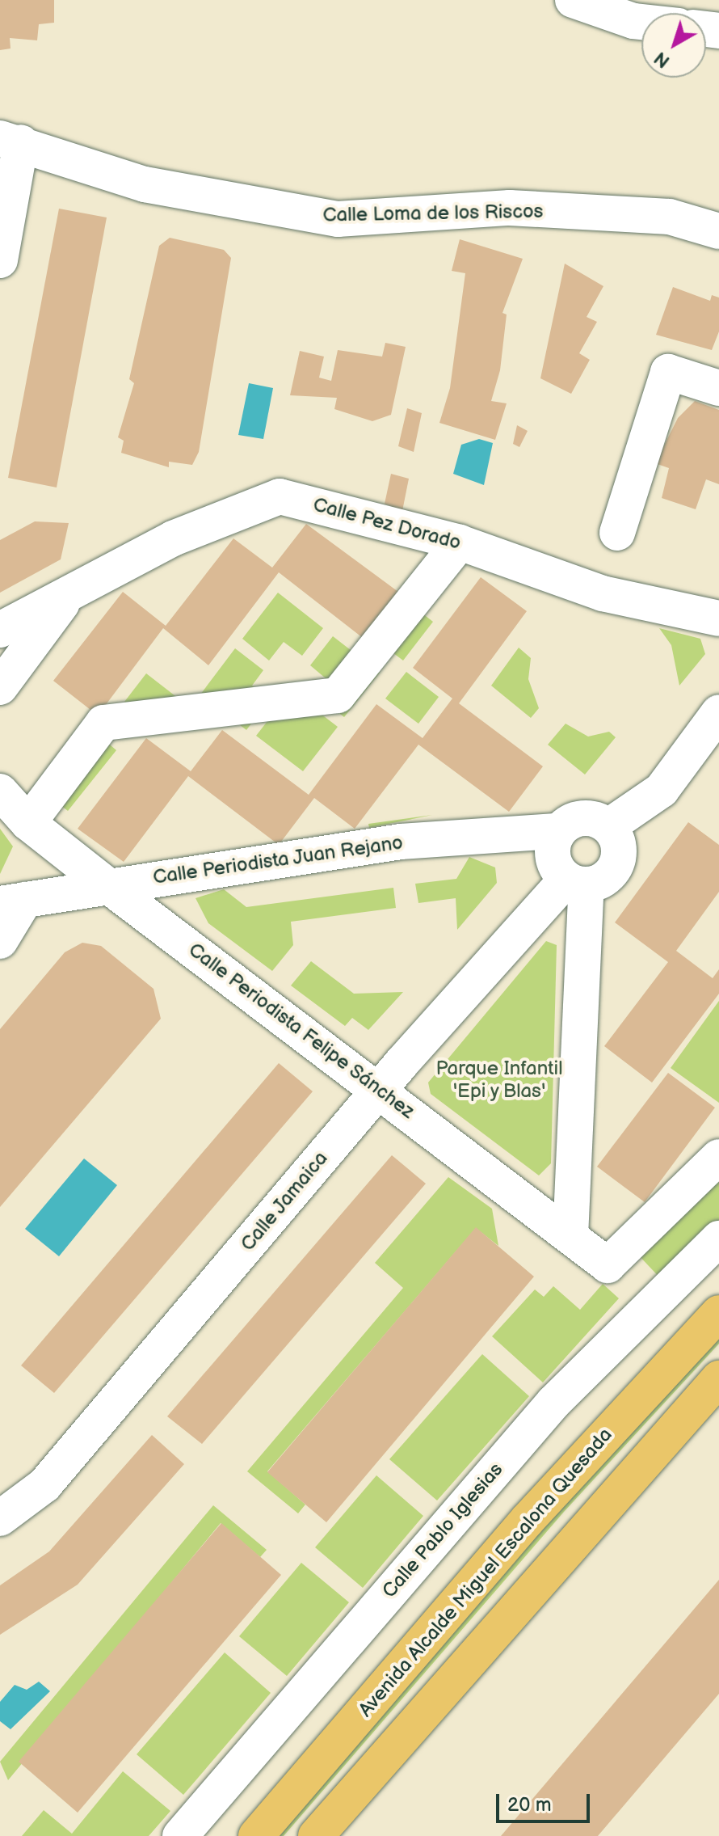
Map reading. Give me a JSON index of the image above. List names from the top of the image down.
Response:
{
  "streets": {
    "main road": ["Avenida Alcalde Miguel Escalona Quesada"],
    "street": [
      "Calle Loma de los Riscos",
      "Calle Pez Dorado",
      "Calle Periodista Juan Rejano",
      "Calle Periodista Felipe Sánchez",
      "Calle Jamaica",
      "Calle Pablo Iglesias"
    ]
  },
  "crossings": [
    ["Calle Periodista Juan Rejano", "Calle Periodista Felipe Sánchez"],
    ["Calle Periodista Juan Rejano", "Calle Jamaica"],
    ["Calle Periodista Felipe Sánchez", "Calle Jamaica"]
  ],
  "parks": ["Parque Infantil 'Epi y Blas'"],
  "scale_bar": "20 m",
  "north": "bottom left"
}
